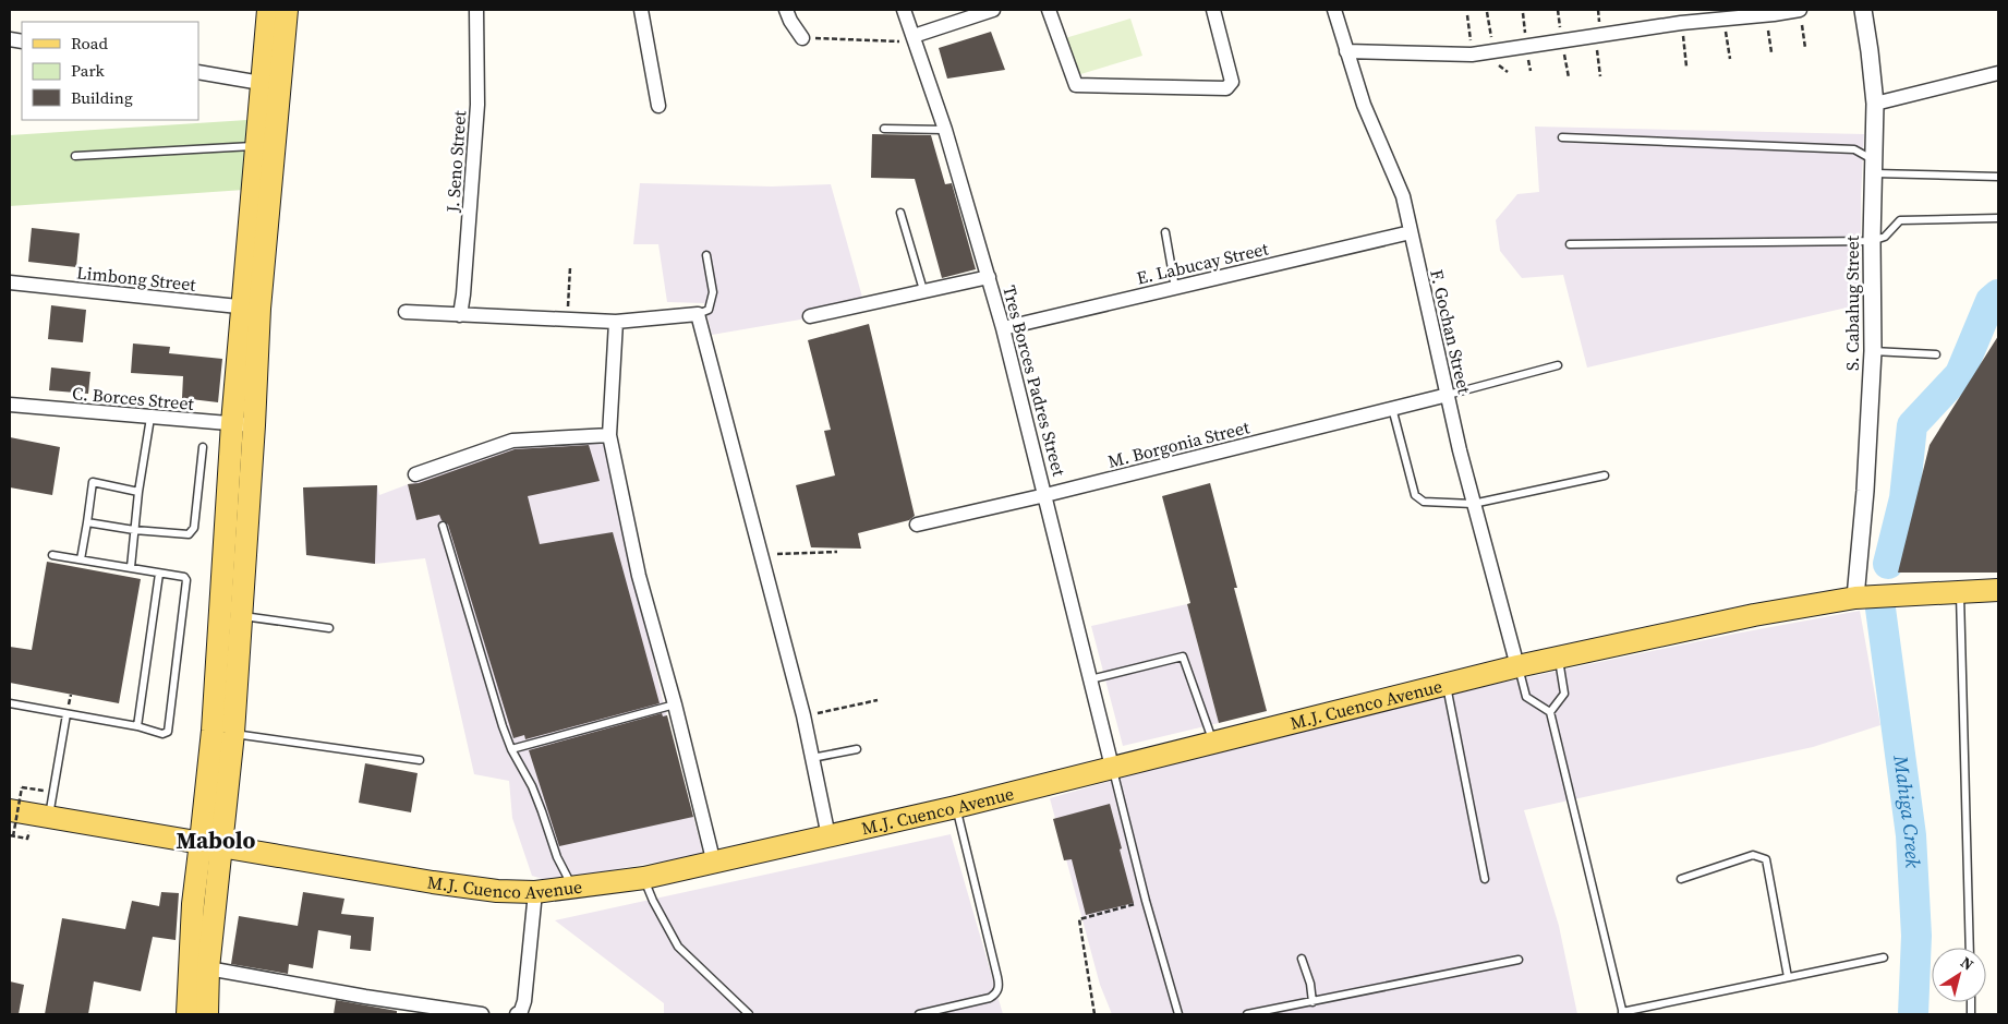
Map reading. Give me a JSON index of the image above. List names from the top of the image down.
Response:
{
  "streets": {
    "main road": ["M.J. Cuenco Avenue"],
    "street": [
      "J. Seno Street",
      "E. Labucay Street",
      "Limbong Street",
      "S. Cabahug Street",
      "F. Gochan Street",
      "Tres Borces Padres Street",
      "C. Borces Street",
      "M. Borgonia Street"
    ]
  },
  "crossings": [
    ["E. Labucay Street", "F. Gochan Street"],
    ["E. Labucay Street", "Tres Borces Padres Street"],
    ["S. Cabahug Street", "M.J. Cuenco Avenue"],
    ["F. Gochan Street", "M. Borgonia Street"],
    ["F. Gochan Street", "M.J. Cuenco Avenue"],
    ["Tres Borces Padres Street", "M. Borgonia Street"],
    ["Tres Borces Padres Street", "M.J. Cuenco Avenue"]
  ],
  "districts": ["Mabolo"],
  "water": ["Mahiga Creek"],
  "legend": ["Road", "Park", "Building"],
  "north": "top right"
}
